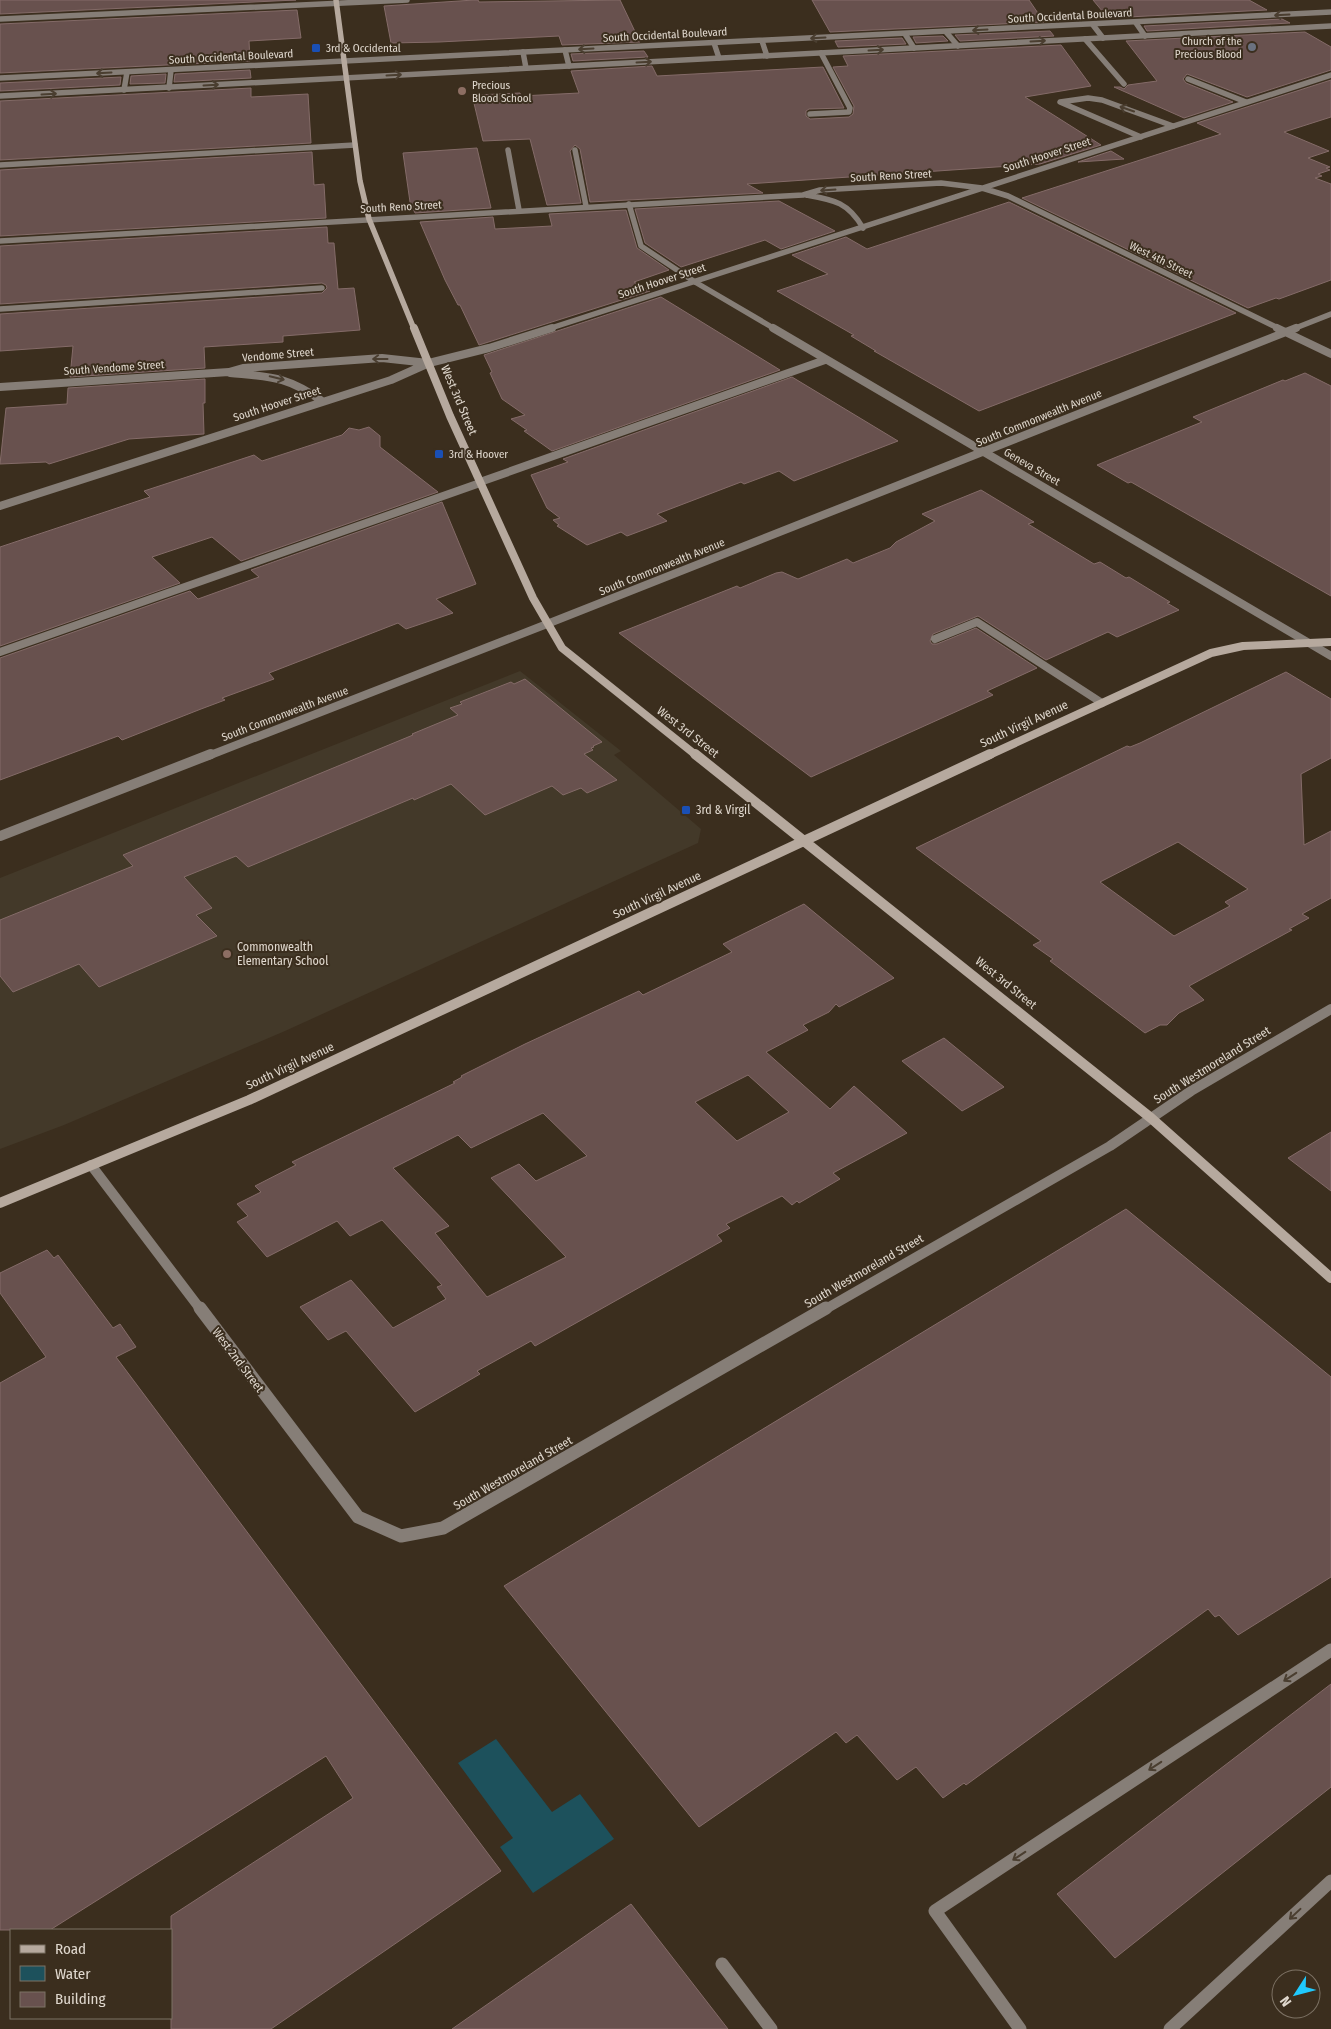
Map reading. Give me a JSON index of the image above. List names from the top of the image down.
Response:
{
  "streets": {
    "main road": ["West 3rd Street", "South Virgil Avenue"],
    "street": [
      "South Occidental Boulevard",
      "South Hoover Street",
      "South Reno Street",
      "West 4th Street",
      "Vendome Street",
      "South Vendome Street",
      "South Commonwealth Avenue",
      "Geneva Street",
      "South Westmoreland Street",
      "West 2nd Street"
    ]
  },
  "crossings": [
    ["South Occidental Boulevard", "West 3rd Street"],
    ["South Hoover Street", "South Reno Street"],
    ["South Hoover Street", "West 4th Street"],
    ["South Hoover Street", "Vendome Street"],
    ["South Hoover Street", "West 3rd Street"],
    ["South Hoover Street", "Geneva Street"],
    ["South Reno Street", "West 4th Street"],
    ["South Reno Street", "West 3rd Street"],
    ["South Reno Street", "Geneva Street"],
    ["West 4th Street", "South Commonwealth Avenue"],
    ["Vendome Street", "South Vendome Street"],
    ["Vendome Street", "West 3rd Street"],
    ["West 3rd Street", "South Commonwealth Avenue"],
    ["West 3rd Street", "South Virgil Avenue"],
    ["West 3rd Street", "South Westmoreland Street"],
    ["South Commonwealth Avenue", "Geneva Street"],
    ["Geneva Street", "South Virgil Avenue"],
    ["South Virgil Avenue", "West 2nd Street"],
    ["South Westmoreland Street", "West 2nd Street"]
  ],
  "places": {
    "other": ["Church of the Precious Blood", "Precious Blood School", "Commonwealth Elementary School"],
    "transit": ["3rd & Occidental", "3rd & Hoover", "3rd & Virgil"]
  },
  "legend": ["Road", "Water", "Building"],
  "north": "bottom left"
}
